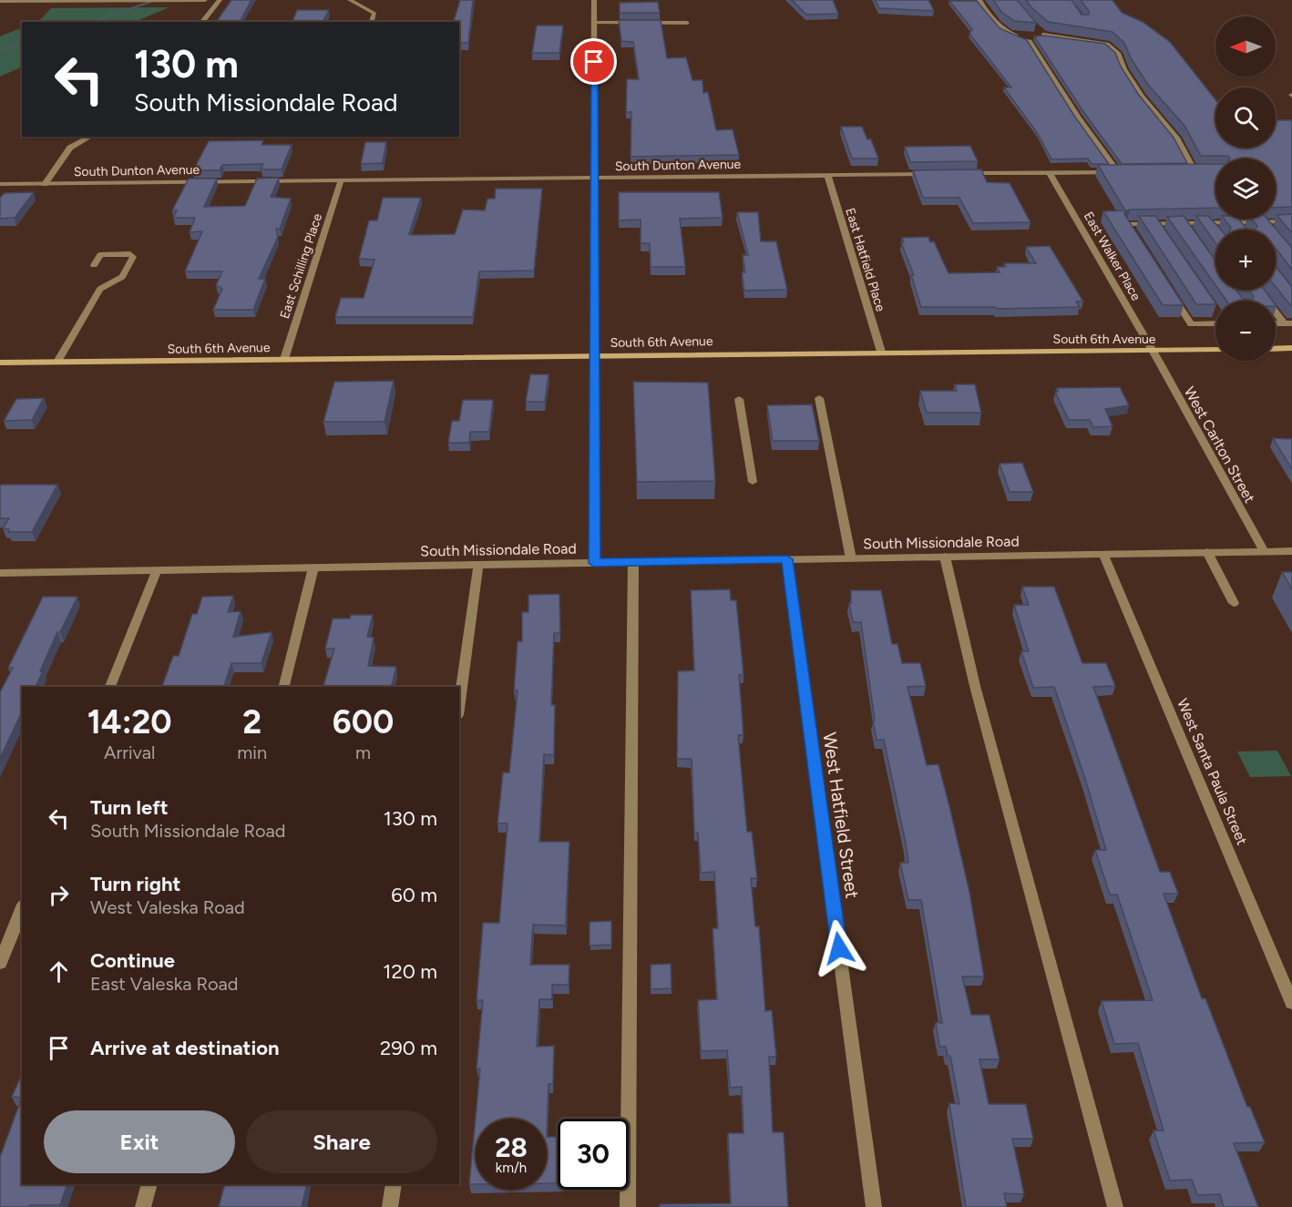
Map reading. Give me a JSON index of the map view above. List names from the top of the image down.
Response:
{
  "streets": {
    "street": [
      "South Dunton Avenue",
      "East Walker Place",
      "East Hatfield Place",
      "East Schilling Place",
      "South 6th Avenue",
      "West Carlton Street",
      "South Missiondale Road",
      "West Santa Paula Street",
      "West Hatfield Street"
    ]
  },
  "crossings": [
    ["South Dunton Avenue", "East Hatfield Place"],
    ["South Dunton Avenue", "East Schilling Place"],
    ["East Walker Place", "South 6th Avenue"],
    ["East Walker Place", "West Carlton Street"],
    ["East Hatfield Place", "South 6th Avenue"],
    ["East Schilling Place", "South 6th Avenue"],
    ["South 6th Avenue", "West Carlton Street"],
    ["West Carlton Street", "South Missiondale Road"],
    ["South Missiondale Road", "West Santa Paula Street"],
    ["South Missiondale Road", "West Hatfield Street"]
  ],
  "north": "left",
  "page": {
    "map_buttons": ["+", "−"],
    "turn": ["130 m", "South Missiondale Road"],
    "eta": [
      "14:20",
      "Arrival",
      "2",
      "min",
      "600",
      "m"
    ],
    "list": [
      {
        "name": "Turn left",
        "note": "South Missiondale Road",
        "value": "130 m"
      },
      {
        "name": "Turn right",
        "note": "West Valeska Road",
        "value": "60 m"
      },
      {
        "name": "Continue",
        "note": "East Valeska Road",
        "value": "120 m"
      },
      {
        "name": "Arrive at destination",
        "value": "290 m"
      }
    ],
    "buttons": ["Exit", "Share"],
    "speed": "28 km/h",
    "limit": "30"
  }
}
